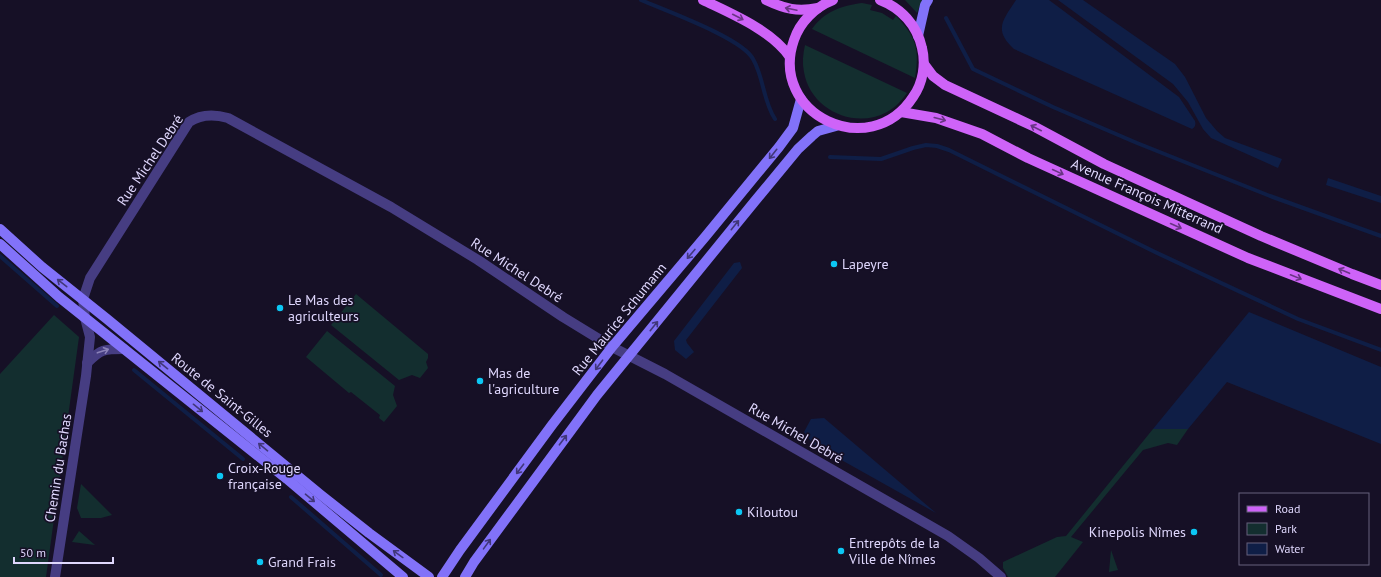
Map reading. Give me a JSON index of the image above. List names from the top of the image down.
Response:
{
  "streets": {
    "main road": ["Avenue François Mitterrand", "Rue Maurice Schumann", "Route de Saint-Gilles"],
    "street": ["Rue Michel Debré", "Chemin du Bachas"]
  },
  "crossings": [
    ["Rue Michel Debré", "Rue Maurice Schumann"],
    ["Rue Michel Debré", "Route de Saint-Gilles"],
    ["Rue Michel Debré", "Chemin du Bachas"],
    ["Route de Saint-Gilles", "Chemin du Bachas"]
  ],
  "places": [
    "Lapeyre",
    "Le Mas des agriculteurs",
    "Mas de l'agriculture",
    "Croix-Rouge française",
    "Kiloutou",
    "Kinepolis Nîmes",
    "Entrepôts de la Ville de Nîmes",
    "Grand Frais"
  ],
  "legend": ["Road", "Park", "Water"],
  "scale_bar": "50 m"
}
